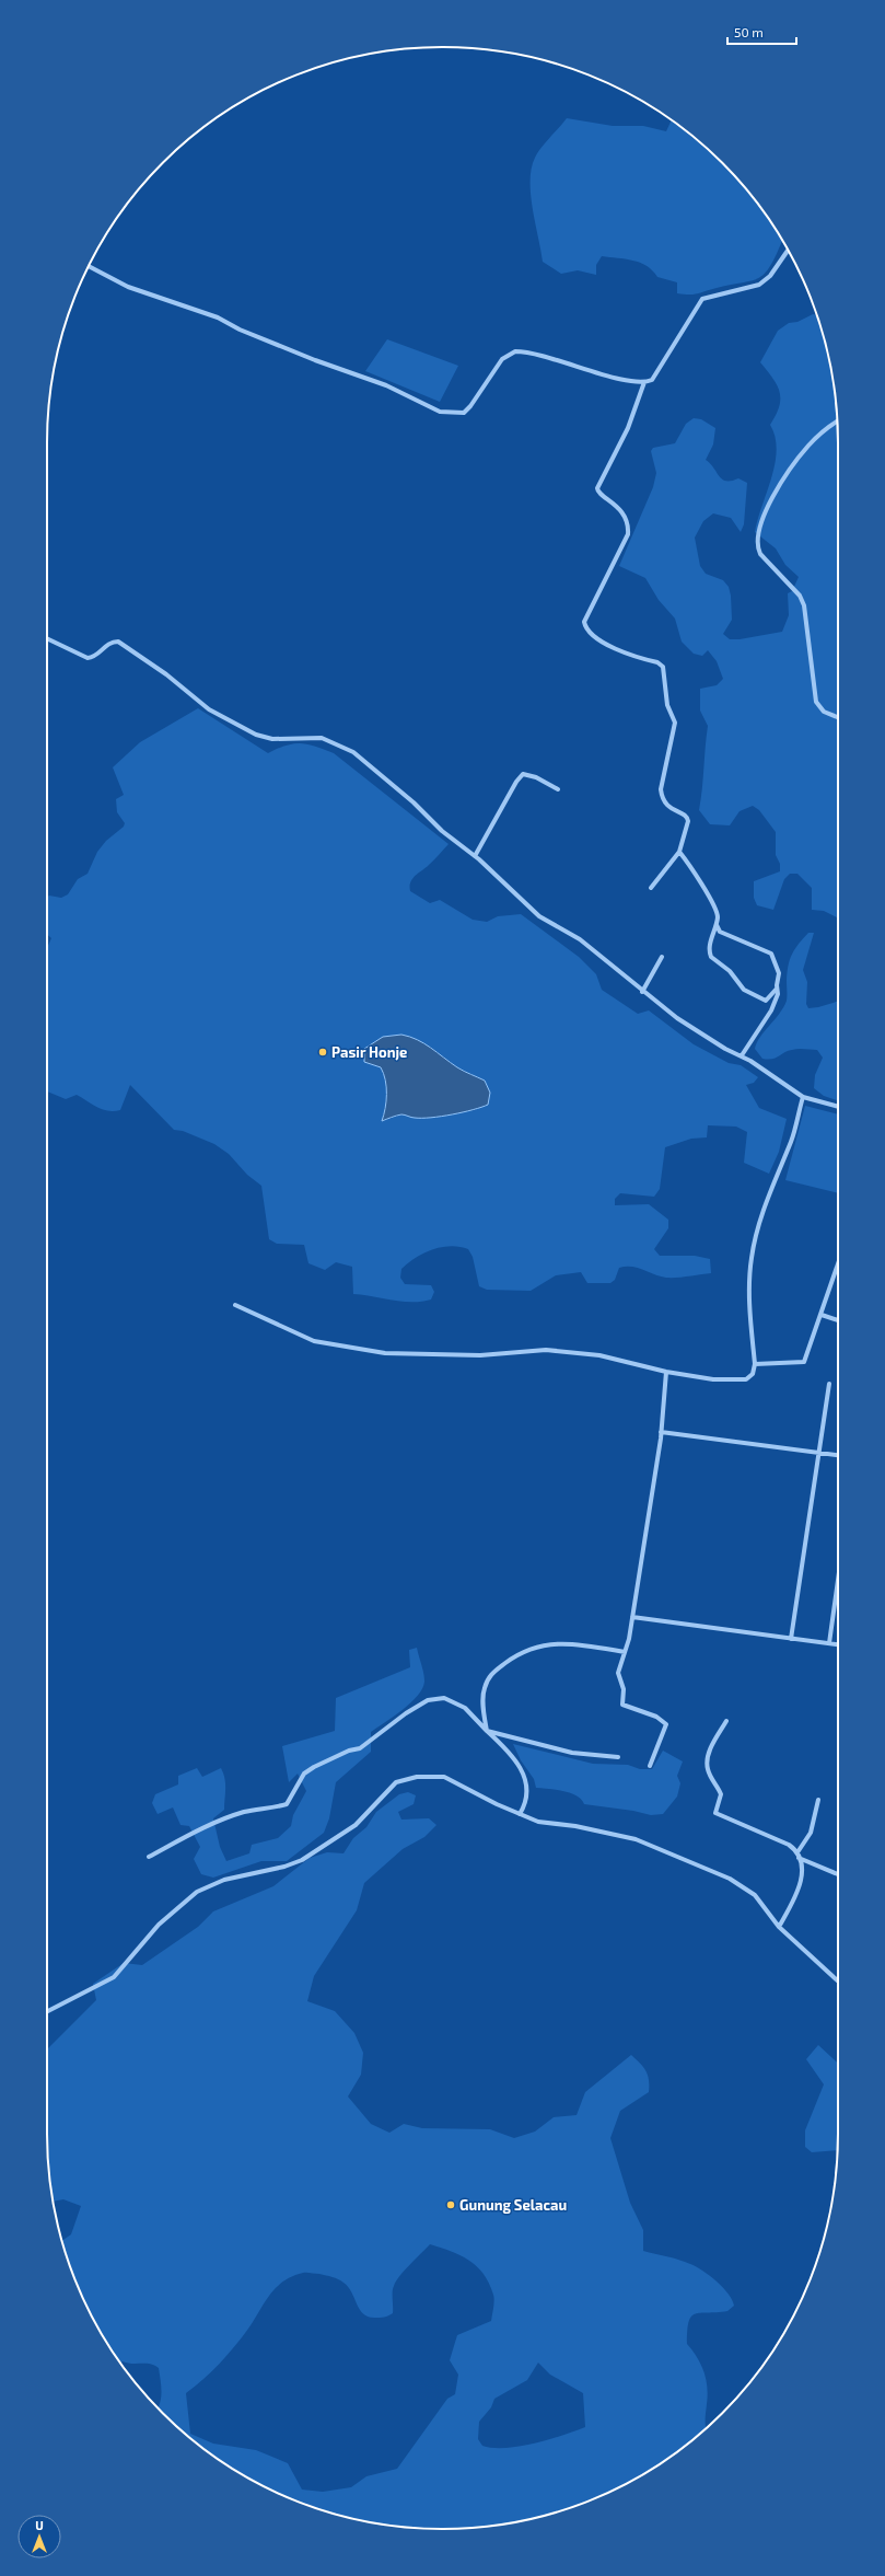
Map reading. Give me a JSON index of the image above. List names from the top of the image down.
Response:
{
  "places": ["Pasir Honje", "Gunung Selacau"],
  "scale_bar": "50 m",
  "north": "top"
}
